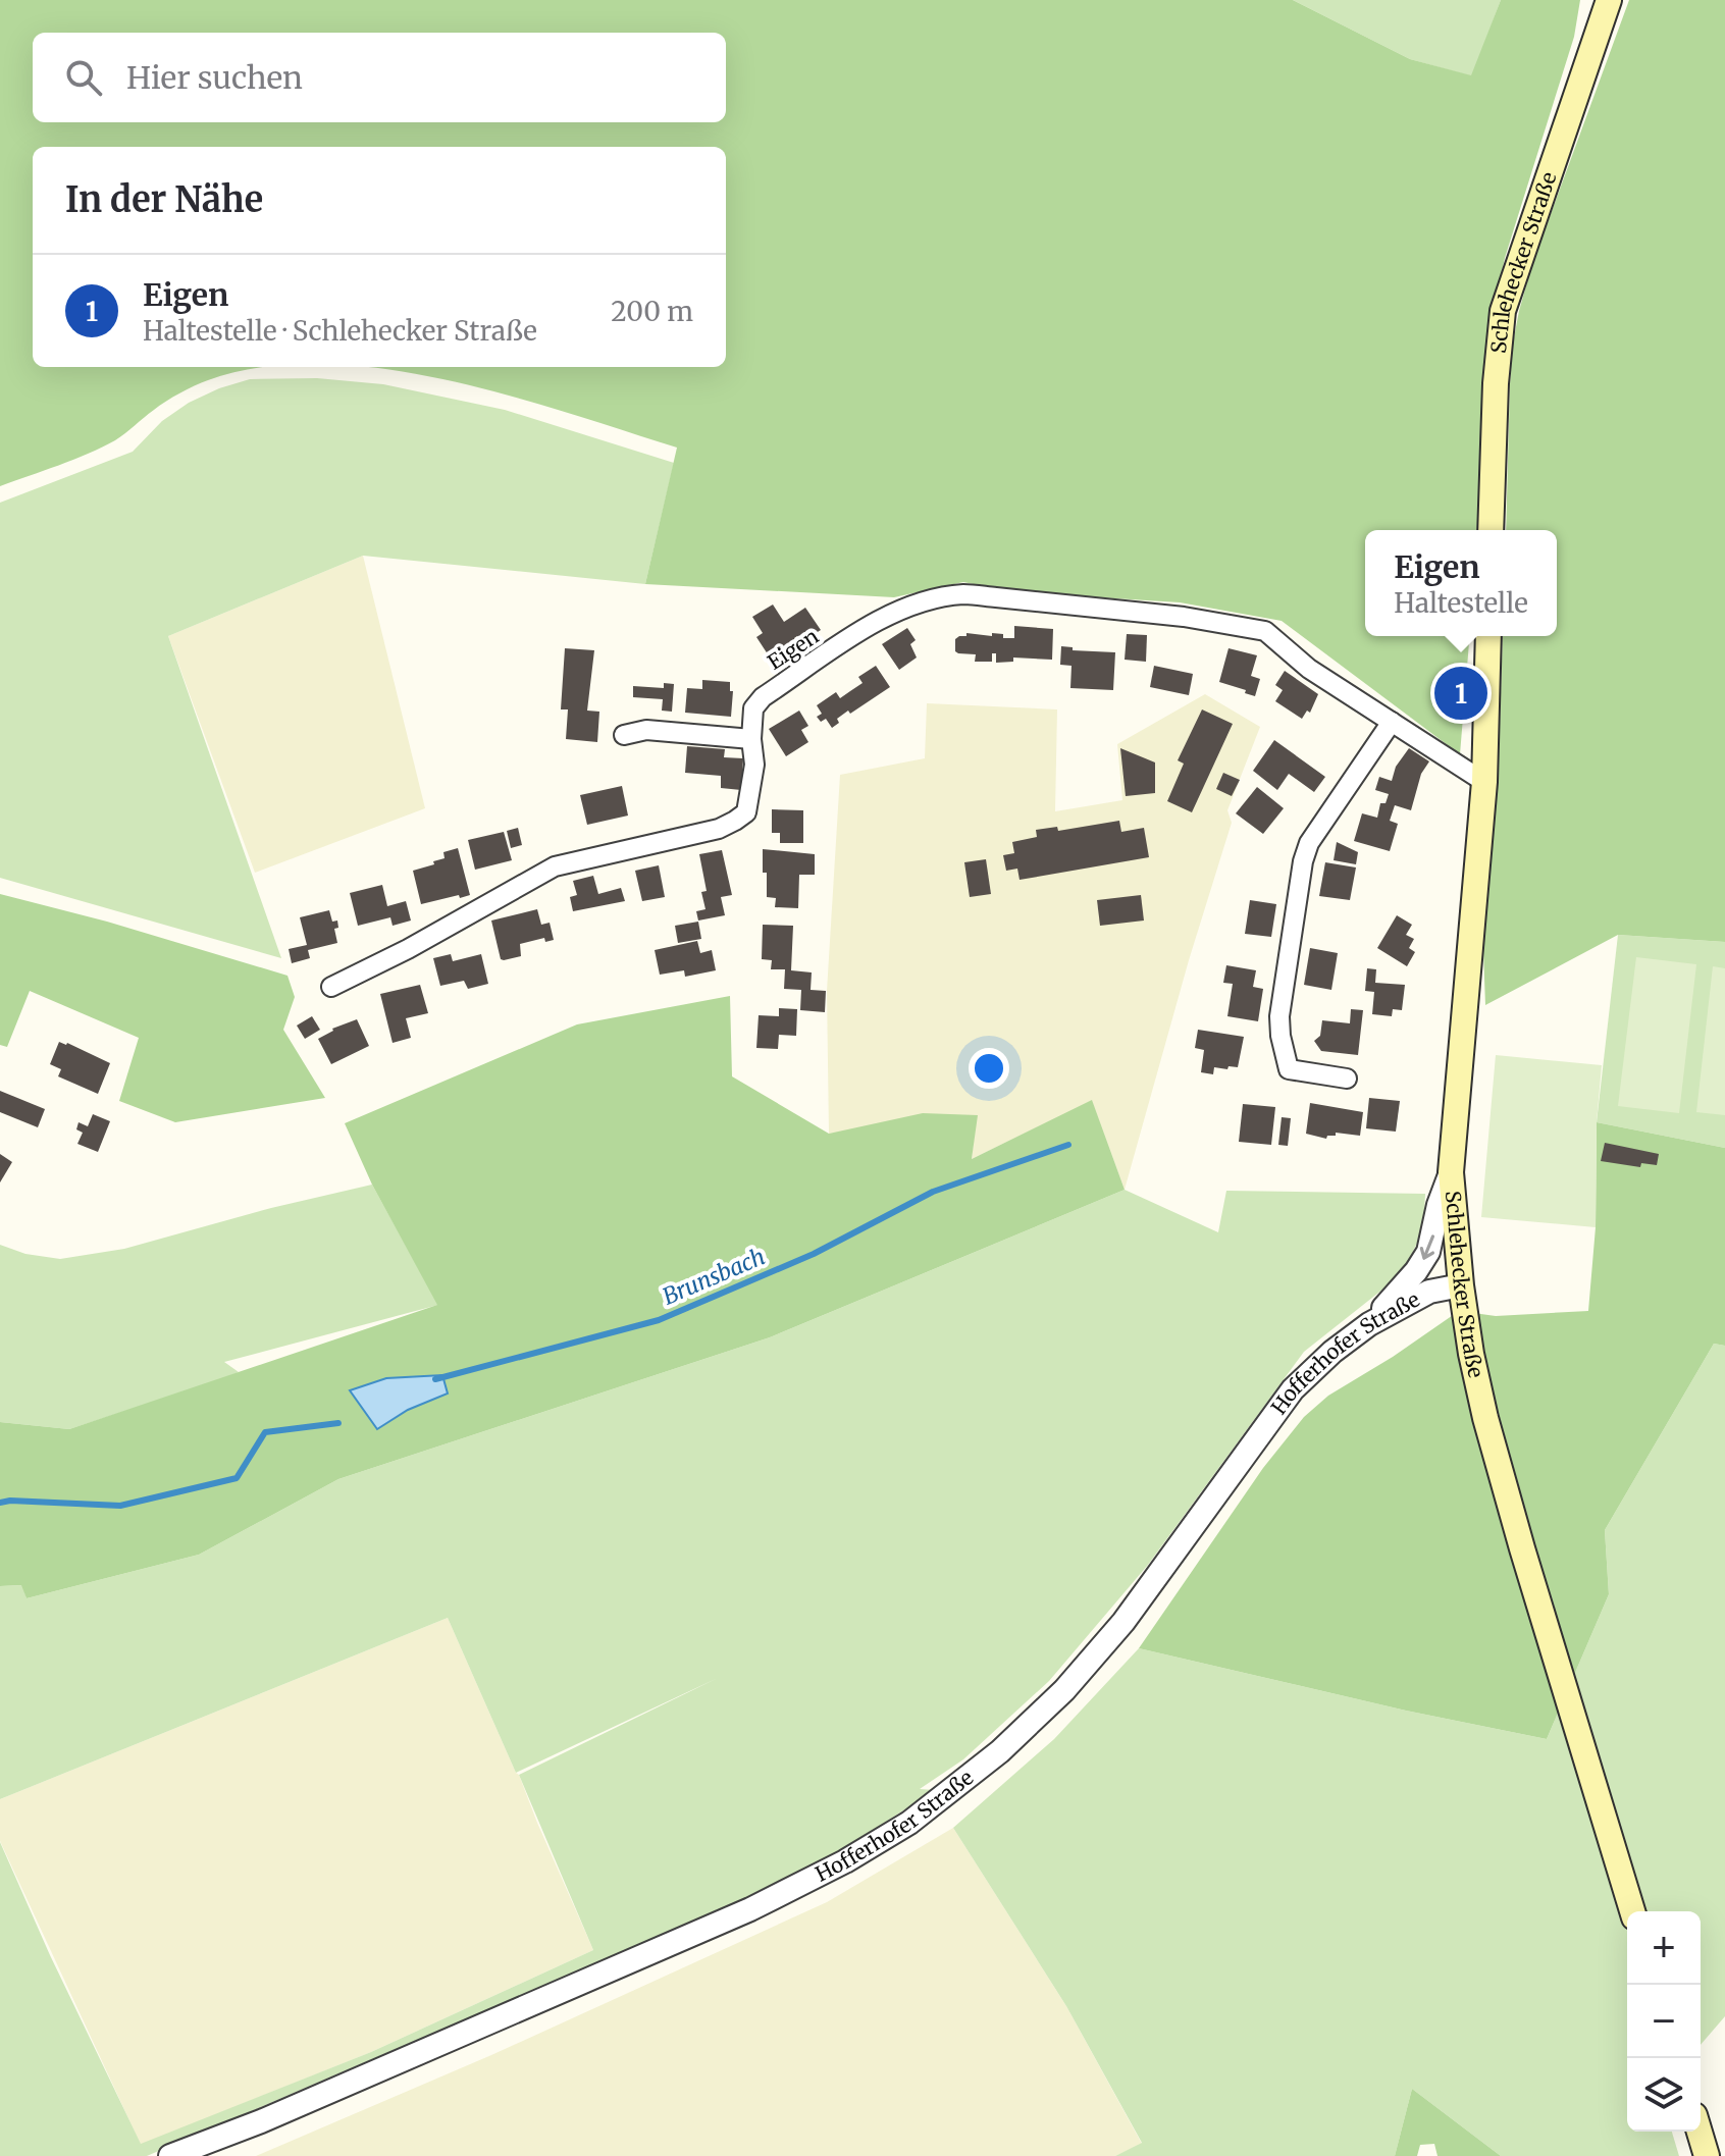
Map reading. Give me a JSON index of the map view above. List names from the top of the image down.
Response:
{
  "streets": {
    "main road": ["Schlehecker Straße"],
    "street": ["Eigen", "Hofferhofer Straße"]
  },
  "crossings": [
    ["Schlehecker Straße", "Eigen"],
    ["Schlehecker Straße", "Hofferhofer Straße"]
  ],
  "water": ["Brunsbach"],
  "page": {
    "search": "Hier suchen",
    "heading": "In der Nähe",
    "list": [
      {
        "mark": "1",
        "name": "Eigen",
        "note": "Haltestelle · Schlehecker Straße",
        "value": "200 m"
      }
    ],
    "popup": ["Eigen", "Haltestelle"],
    "pins": "1",
    "map_buttons": ["+", "−"]
  }
}
